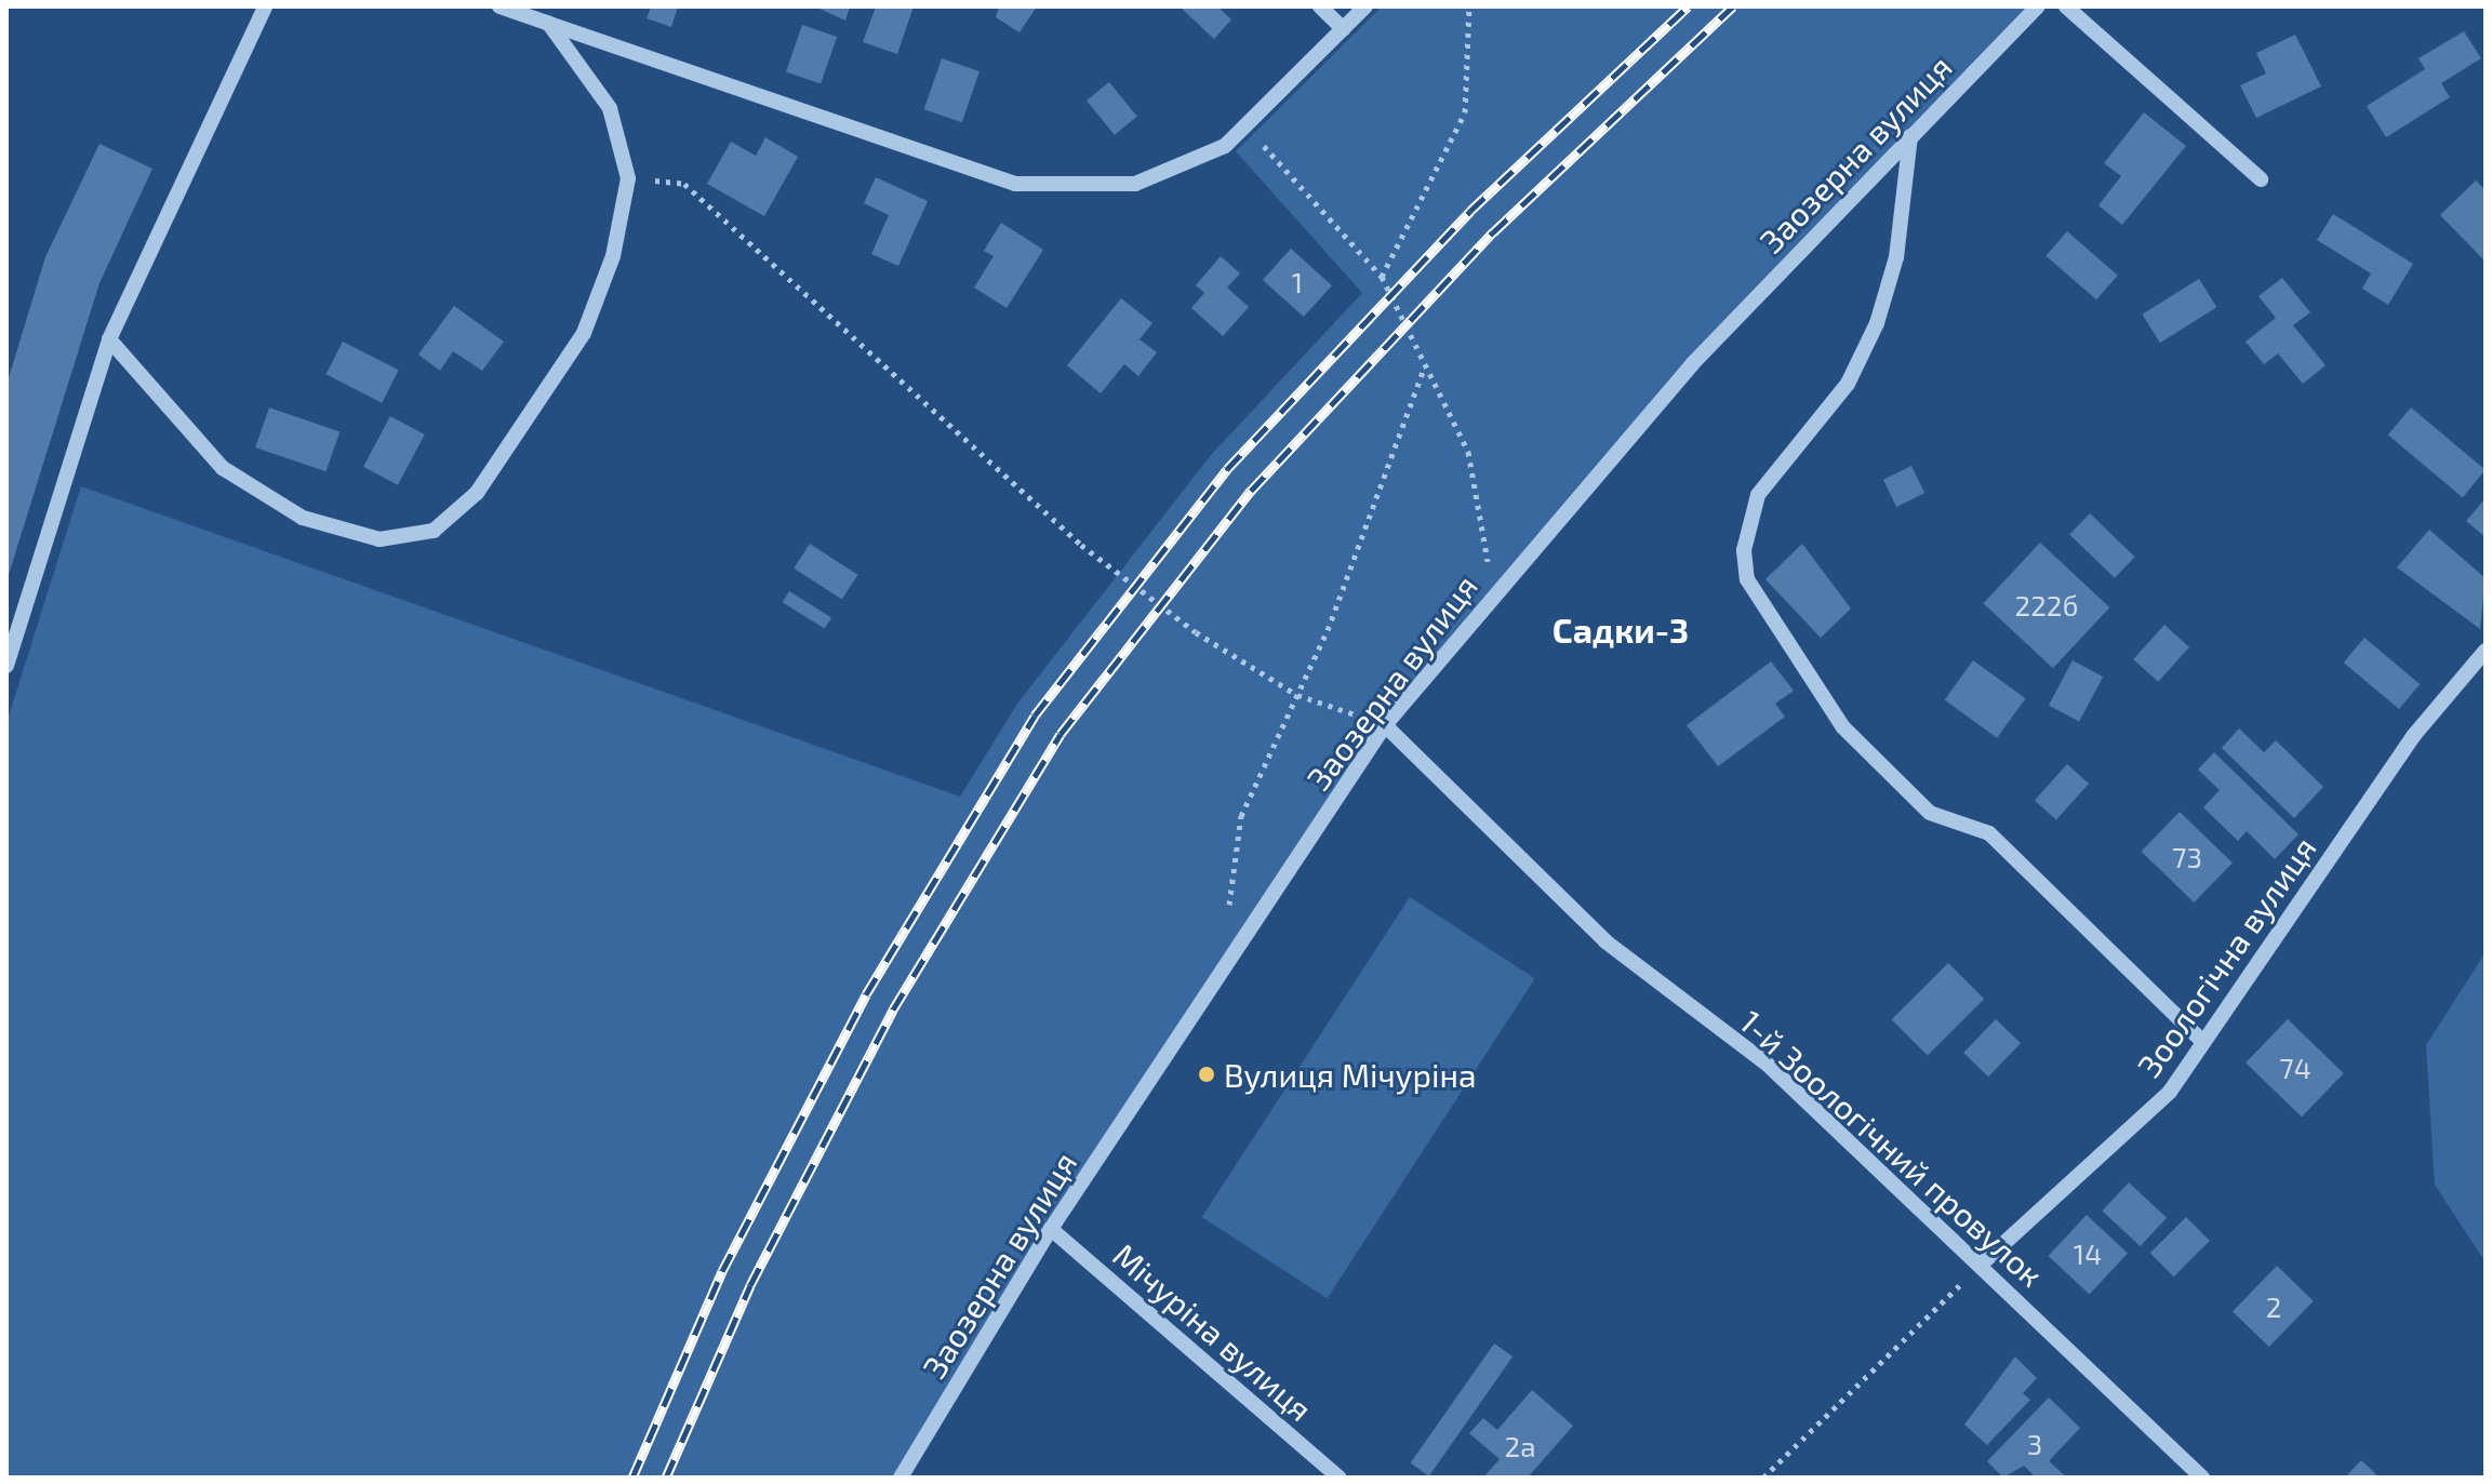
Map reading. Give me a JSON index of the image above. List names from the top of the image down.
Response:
{
  "streets": {
    "street": [
      "Заозерна вулиця",
      "Зоологічна вулиця",
      "1-й Зоологічний провулок",
      "Мічуріна вулиця"
    ]
  },
  "crossings": [
    ["Заозерна вулиця", "1-й Зоологічний провулок"],
    ["Заозерна вулиця", "Мічуріна вулиця"],
    ["Зоологічна вулиця", "1-й Зоологічний провулок"]
  ],
  "districts": ["Садки-3"],
  "places": ["Вулиця Мічуріна"],
  "house_numbers": [
    "1",
    "222б",
    "73",
    "74",
    "14",
    "2",
    "3",
    "2а"
  ]
}
